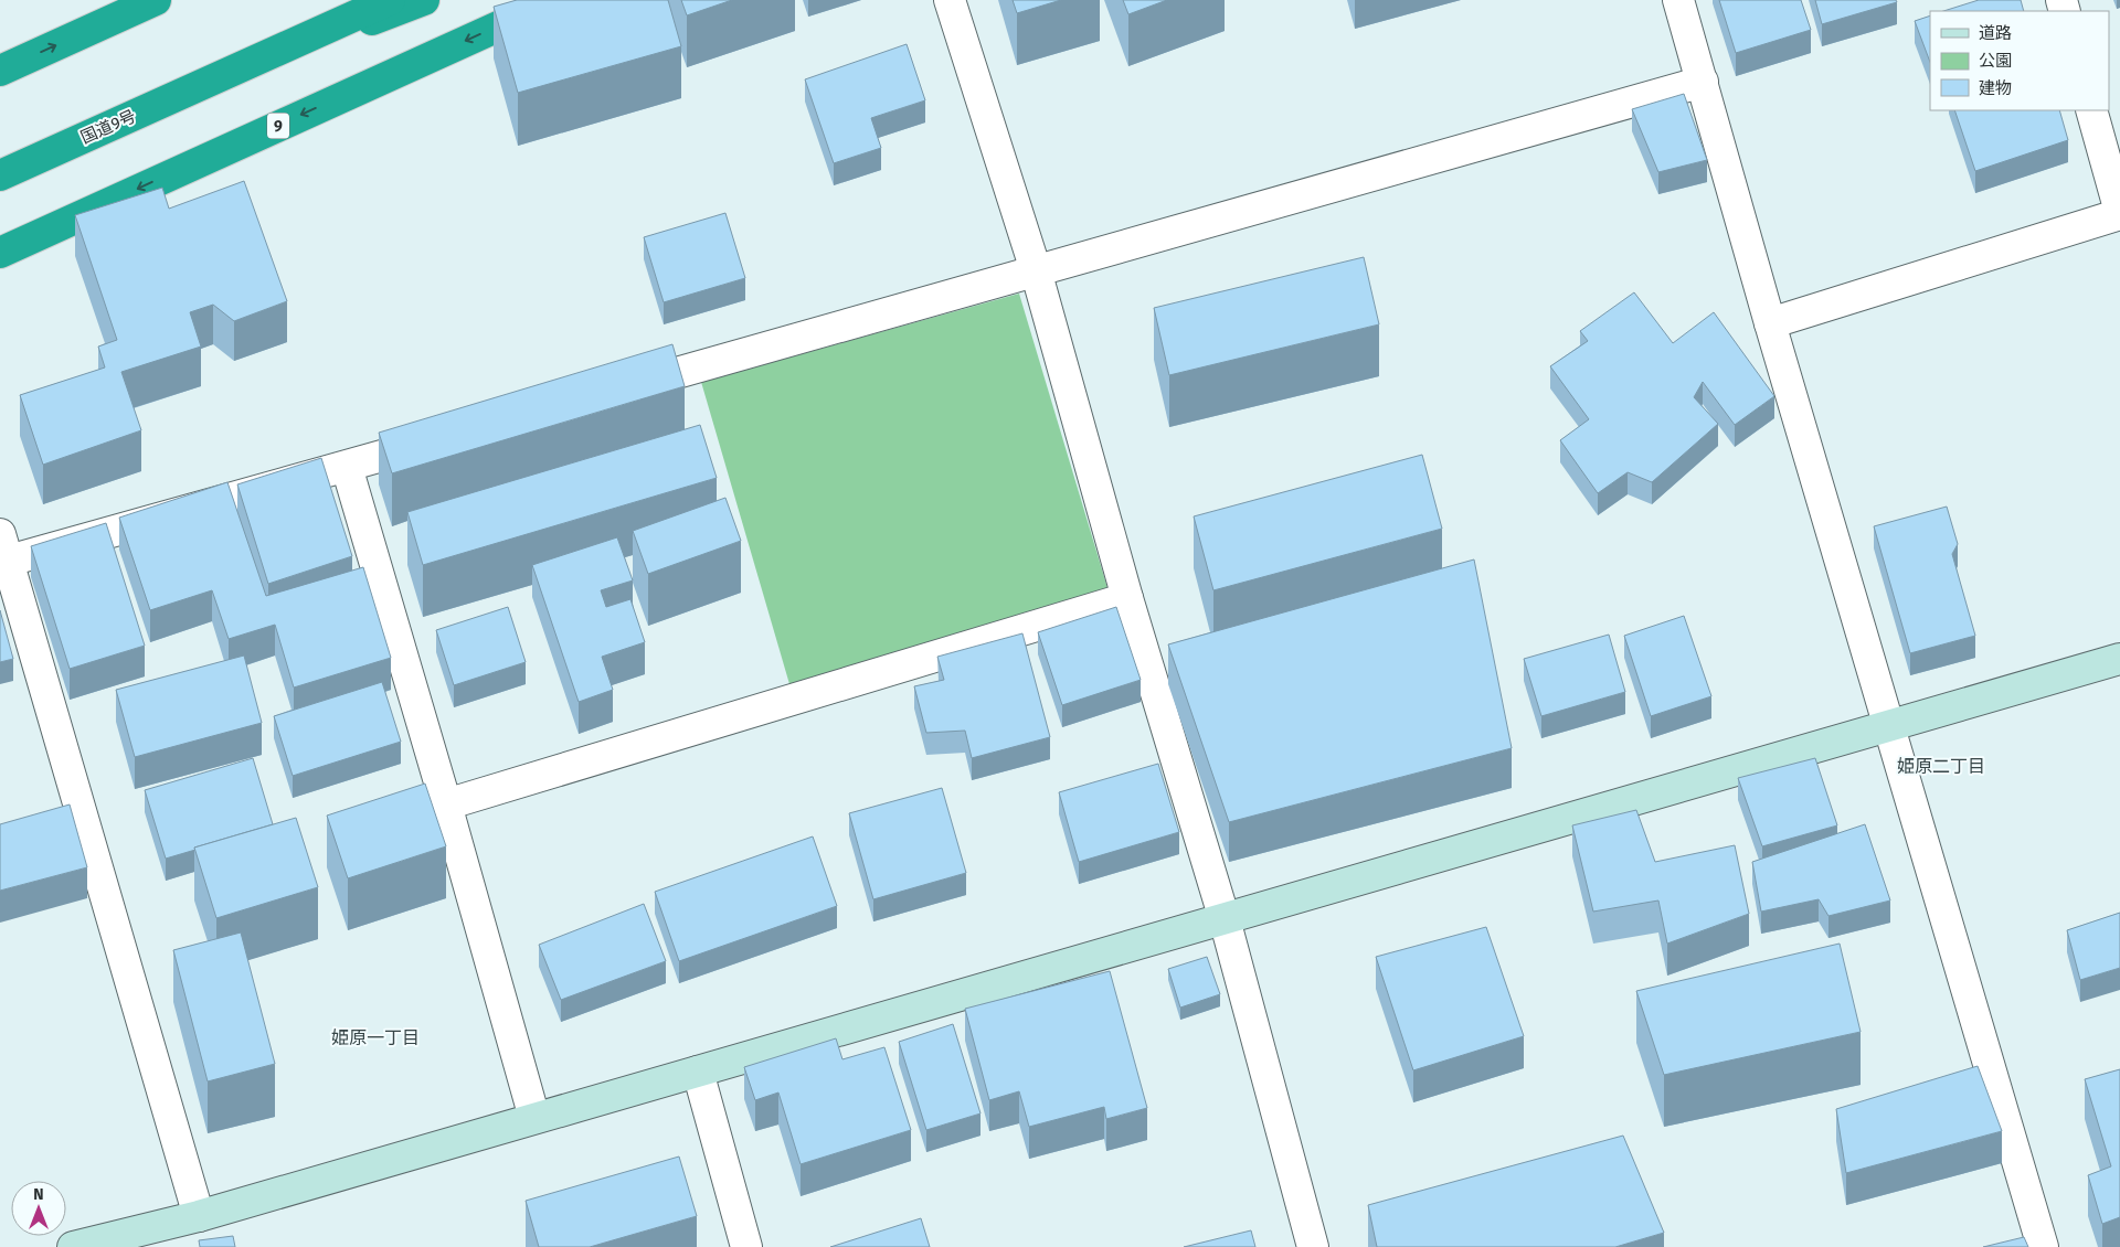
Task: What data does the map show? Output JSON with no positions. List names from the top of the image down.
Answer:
{
  "streets": {
    "highway": ["9", "国道9号"]
  },
  "districts": ["姫原二丁目", "姫原一丁目"],
  "legend": ["道路", "公園", "建物"],
  "north": "top"
}
